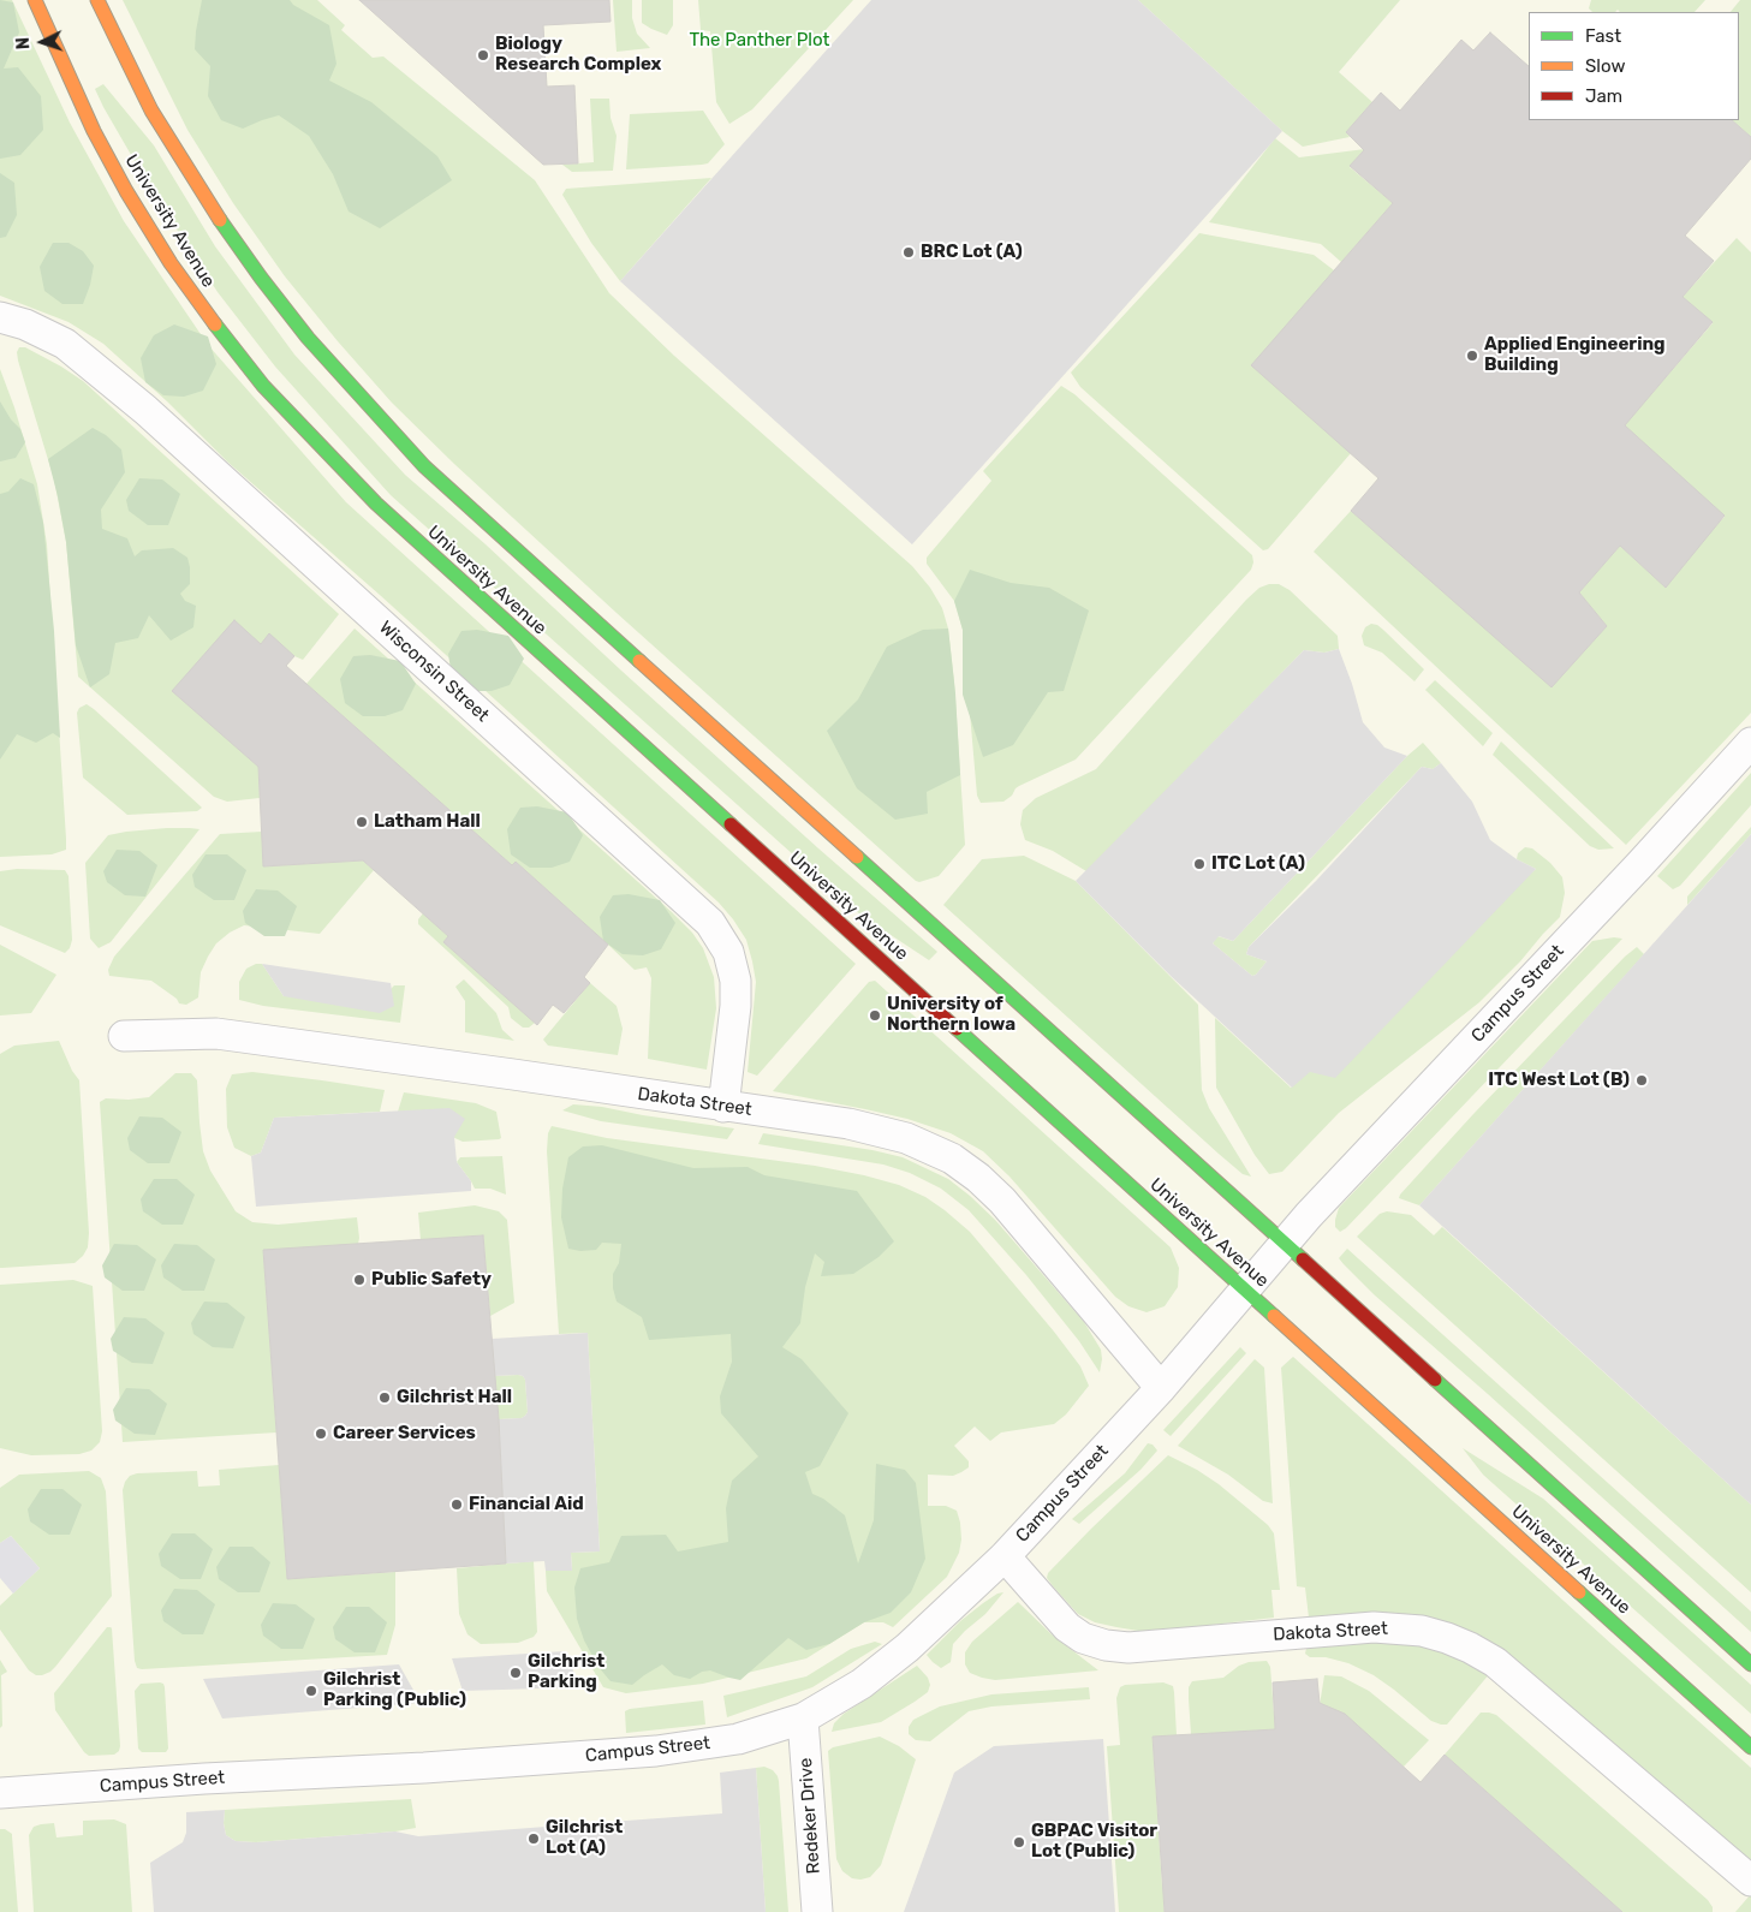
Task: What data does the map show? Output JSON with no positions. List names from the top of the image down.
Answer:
{
  "streets": {
    "main road": ["University Avenue"],
    "street": [
      "Wisconsin Street",
      "Campus Street",
      "Dakota Street",
      "Redeker Drive"
    ]
  },
  "crossings": [
    ["University Avenue", "Campus Street"],
    ["Wisconsin Street", "Dakota Street"],
    ["Campus Street", "Dakota Street"],
    ["Campus Street", "Redeker Drive"]
  ],
  "parks": ["The Panther Plot"],
  "places": [
    "Biology Research Complex",
    "BRC Lot (A)",
    "Applied Engineering Building",
    "Latham Hall",
    "ITC Lot (A)",
    "University of Northern Iowa",
    "ITC West Lot (B)",
    "Public Safety",
    "Gilchrist Hall",
    "Career Services",
    "Financial Aid",
    "Gilchrist Parking",
    "Gilchrist Parking (Public)",
    "Gilchrist Lot (A)",
    "GBPAC Visitor Lot (Public)"
  ],
  "legend": ["Fast", "Slow", "Jam"],
  "north": "left"
}
